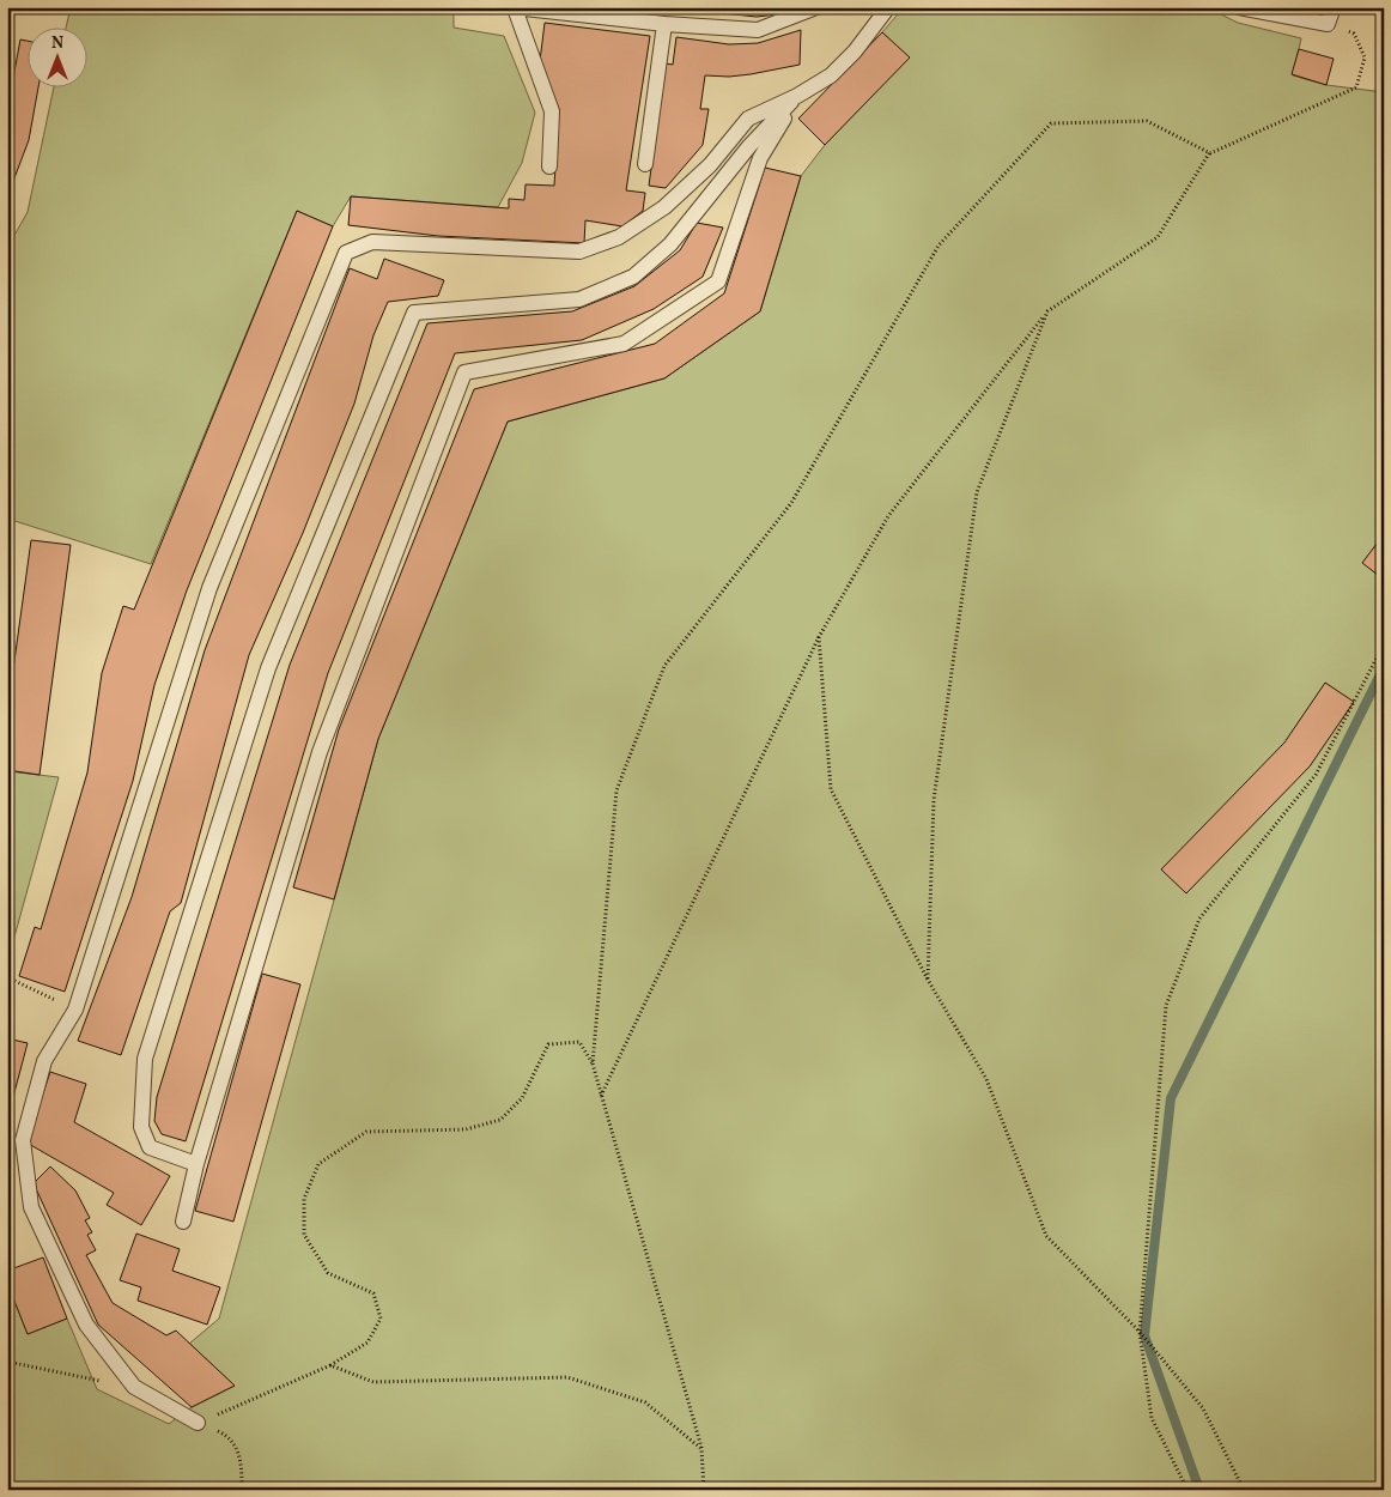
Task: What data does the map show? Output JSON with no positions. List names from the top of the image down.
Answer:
{
  "north": "top"
}
